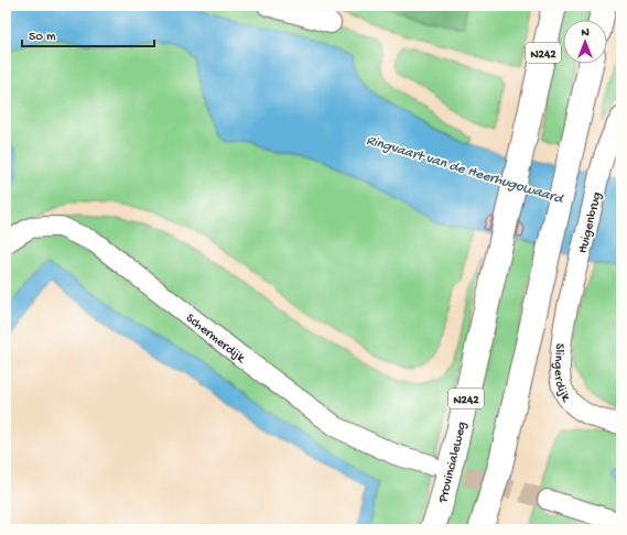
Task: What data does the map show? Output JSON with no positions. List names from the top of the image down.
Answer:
{
  "streets": {
    "highway": ["N242", "Provincialeweg"],
    "street": ["Huigenbrug", "Schermerdijk", "Slingerdijk"]
  },
  "crossings": [
    ["Huigenbrug", "Slingerdijk"]
  ],
  "water": ["Ringvaart van de Heerhugowaard"],
  "scale_bar": "50 m",
  "north": "top"
}
